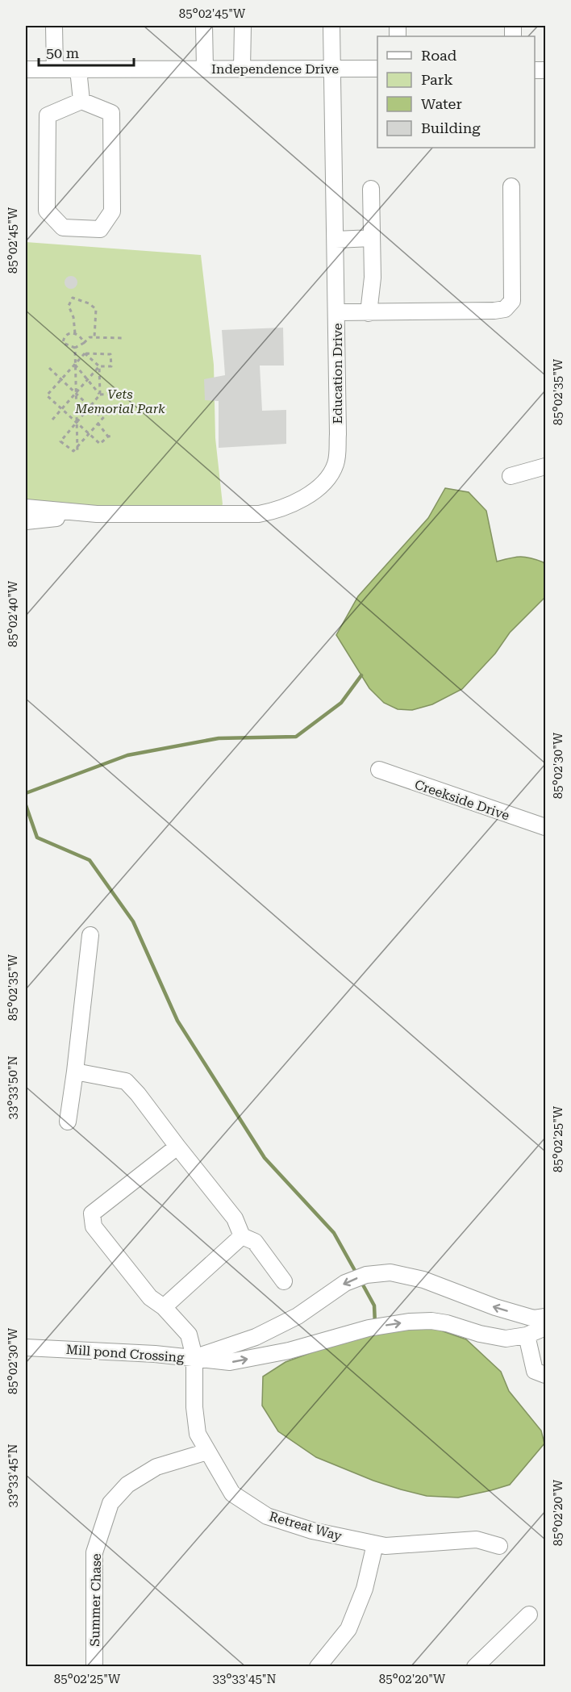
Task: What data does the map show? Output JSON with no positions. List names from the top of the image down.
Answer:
{
  "streets": {
    "street": [
      "Independence Drive",
      "Education Drive",
      "Creekside Drive",
      "Mill pond Crossing",
      "Retreat Way",
      "Summer Chase"
    ]
  },
  "crossings": [
    ["Independence Drive", "Education Drive"],
    ["Mill pond Crossing", "Retreat Way"],
    ["Retreat Way", "Summer Chase"]
  ],
  "parks": ["Vets Memorial Park"],
  "legend": [
    "Road",
    "Park",
    "Water",
    "Building"
  ],
  "scale_bar": "50 m",
  "coordinates": [
    "85°02'45\"W",
    "85°02'35\"W",
    "85°02'40\"W",
    "85°02'30\"W",
    "33°33'50\"N",
    "85°02'25\"W",
    "33°33'45\"N",
    "85°02'20\"W"
  ]
}
